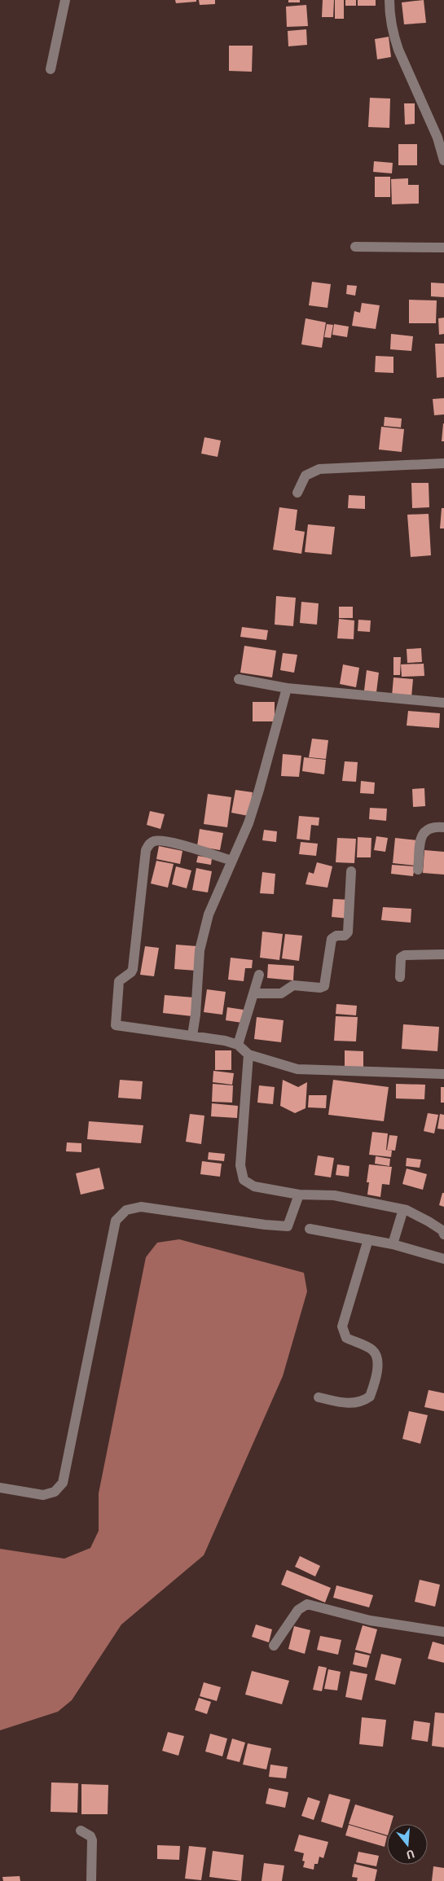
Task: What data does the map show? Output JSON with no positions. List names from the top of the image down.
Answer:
{
  "north": "bottom"
}
